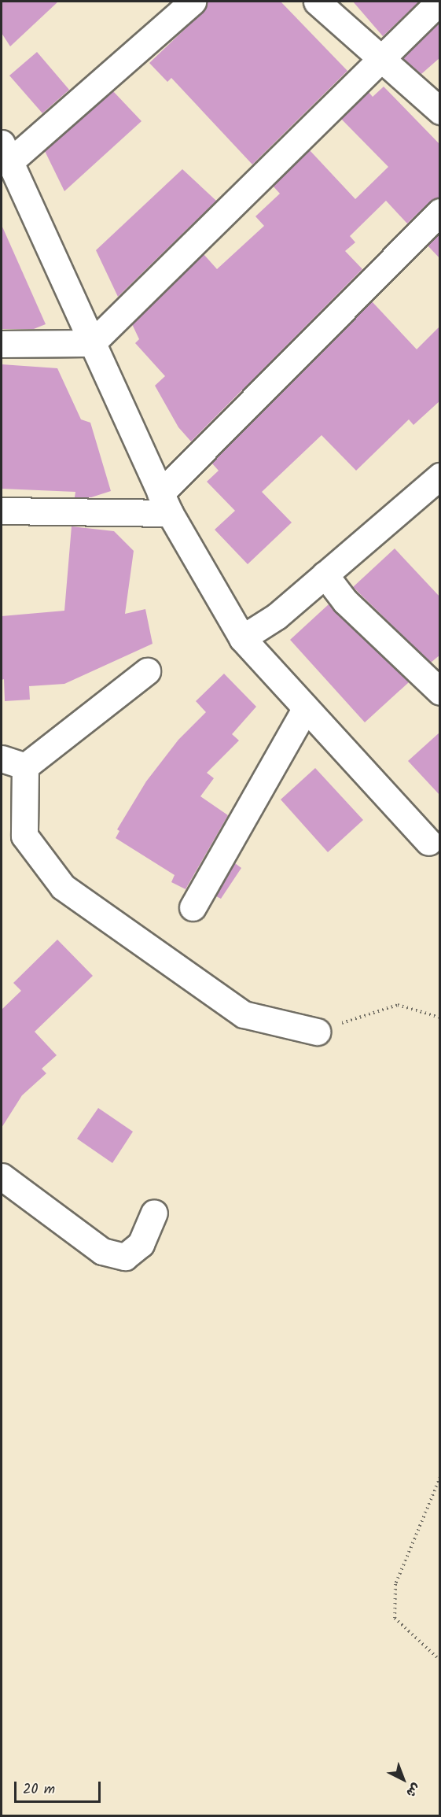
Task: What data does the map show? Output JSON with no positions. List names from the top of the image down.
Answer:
{
  "scale_bar": "20 m",
  "north": "bottom right"
}
